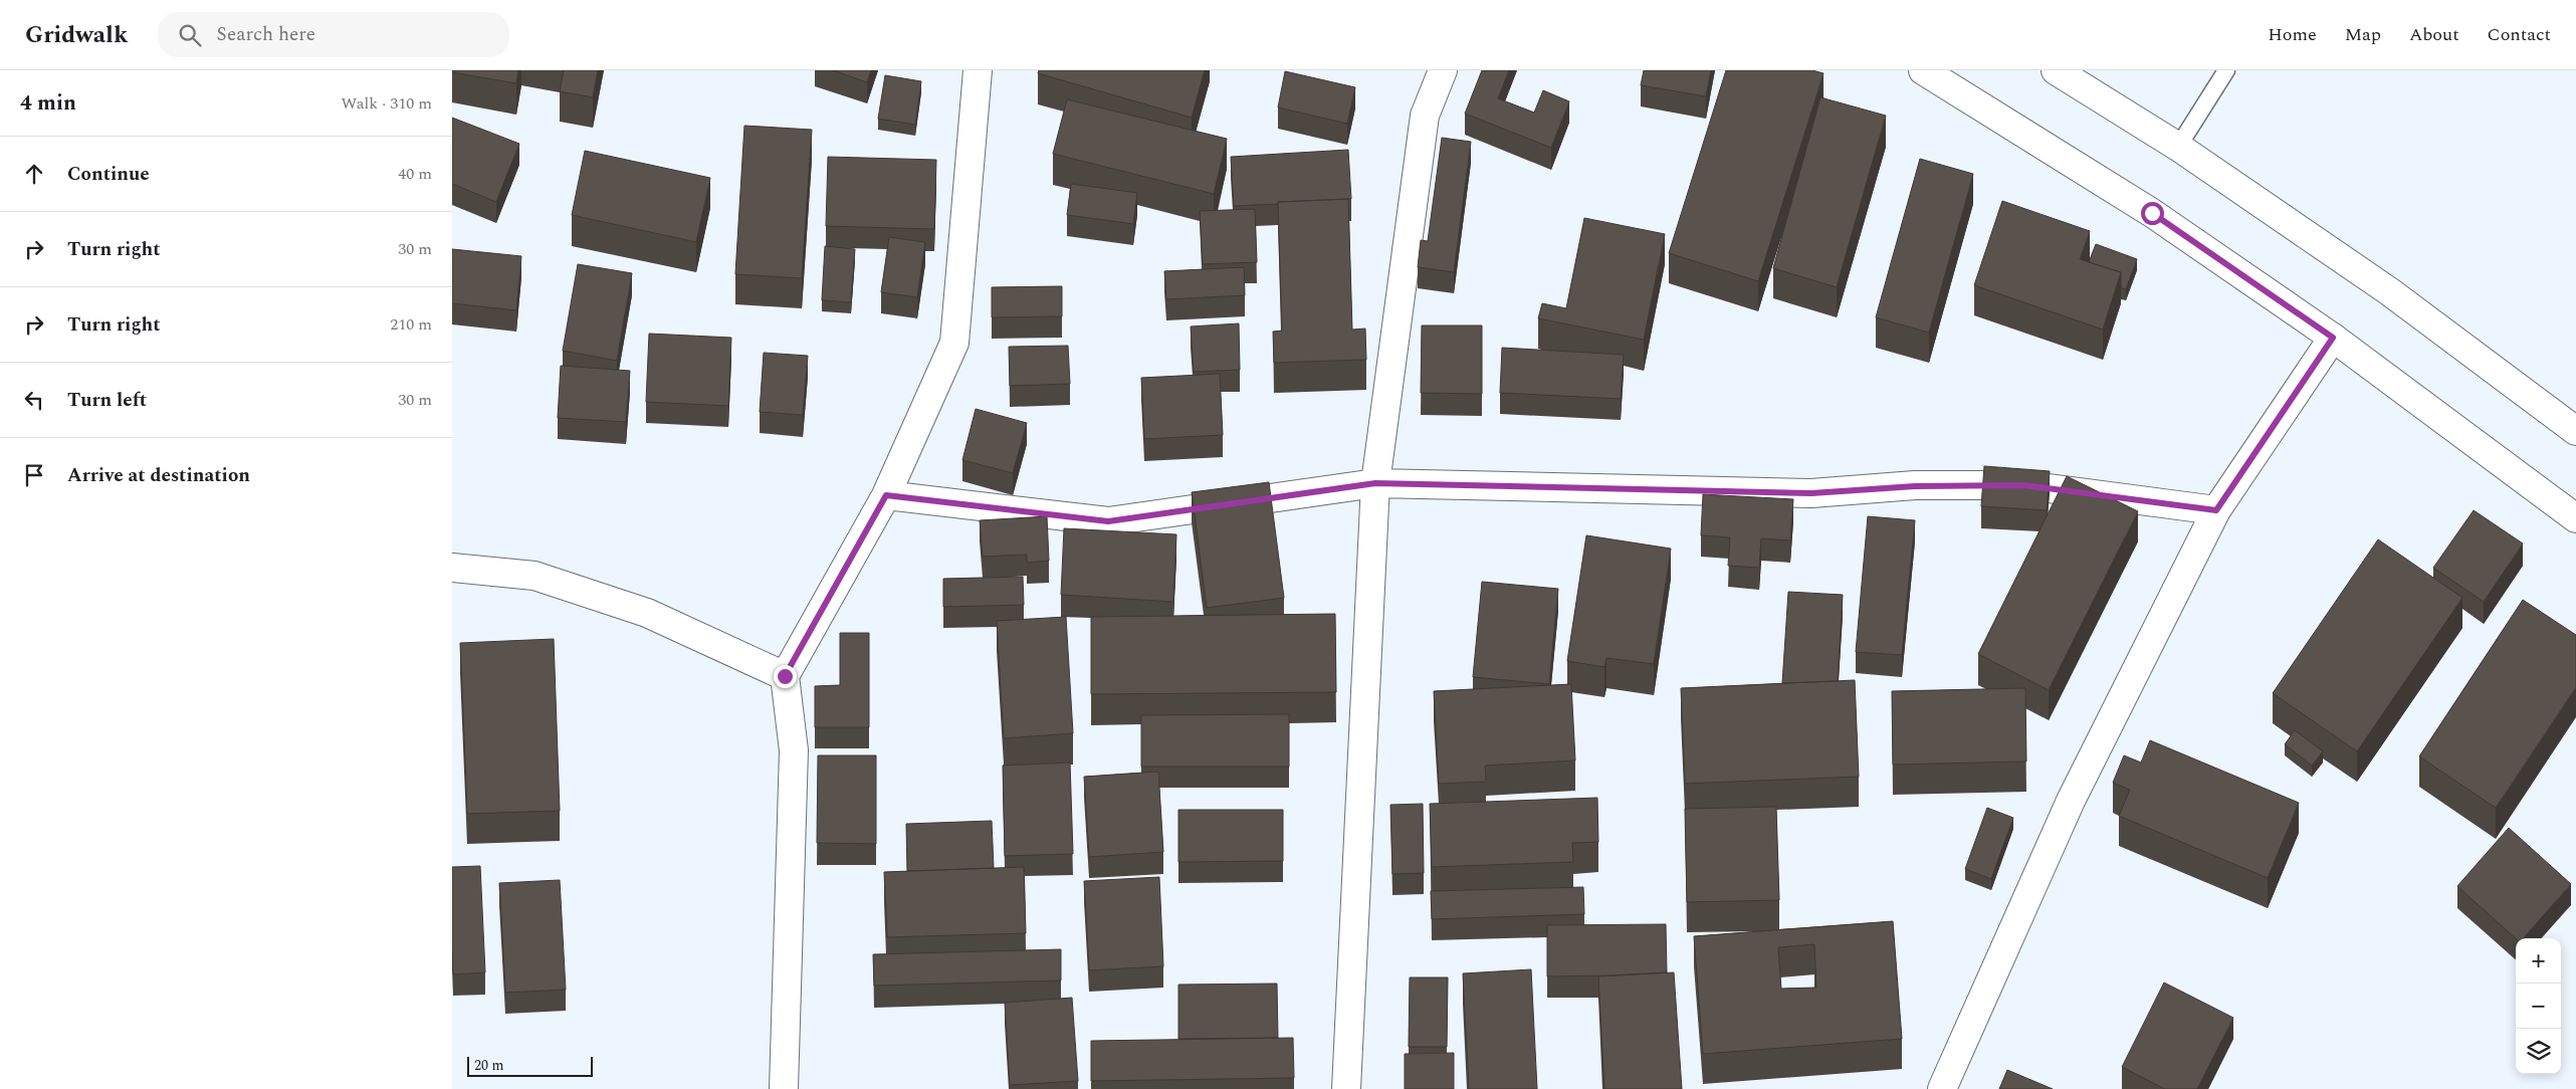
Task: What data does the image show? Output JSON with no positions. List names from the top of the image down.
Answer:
{
  "scale_bar": "20 m",
  "page": {
    "header": "Gridwalk",
    "search": "Search here",
    "nav": [
      "Home",
      "Map",
      "About",
      "Contact"
    ],
    "heading": ["4 min", "Walk · 310 m"],
    "list": [
      ["Continue", "40 m"],
      ["Turn right", "30 m"],
      ["Turn right", "210 m"],
      ["Turn left", "30 m"],
      "Arrive at destination"
    ],
    "map_buttons": ["+", "−"],
    "scale": "20 m"
  }
}
